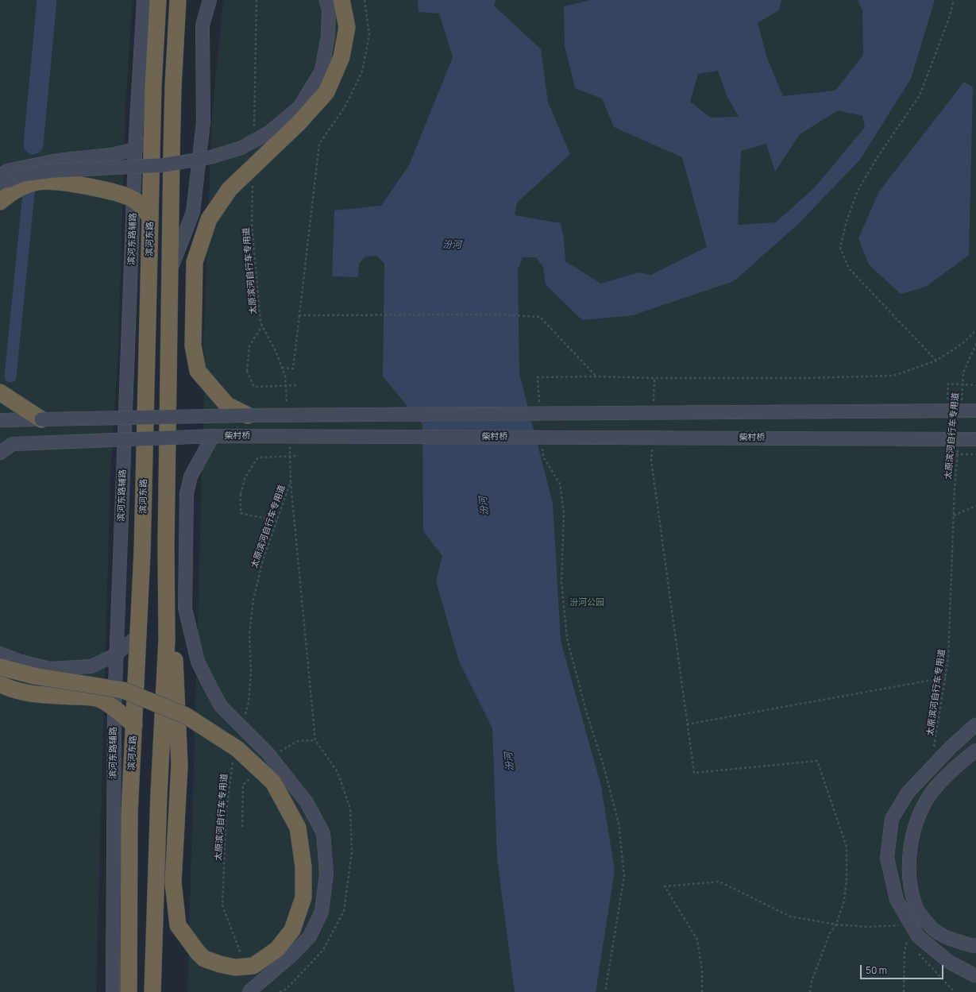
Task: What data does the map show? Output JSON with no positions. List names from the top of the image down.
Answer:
{
  "streets": {
    "highway": ["滨河东路"],
    "main road": ["滨河东路辅路", "柴村桥"],
    "path": ["太原滨河自行车专用道"]
  },
  "water": ["汾河"],
  "parks": ["汾河公园"],
  "scale_bar": "50 m"
}
